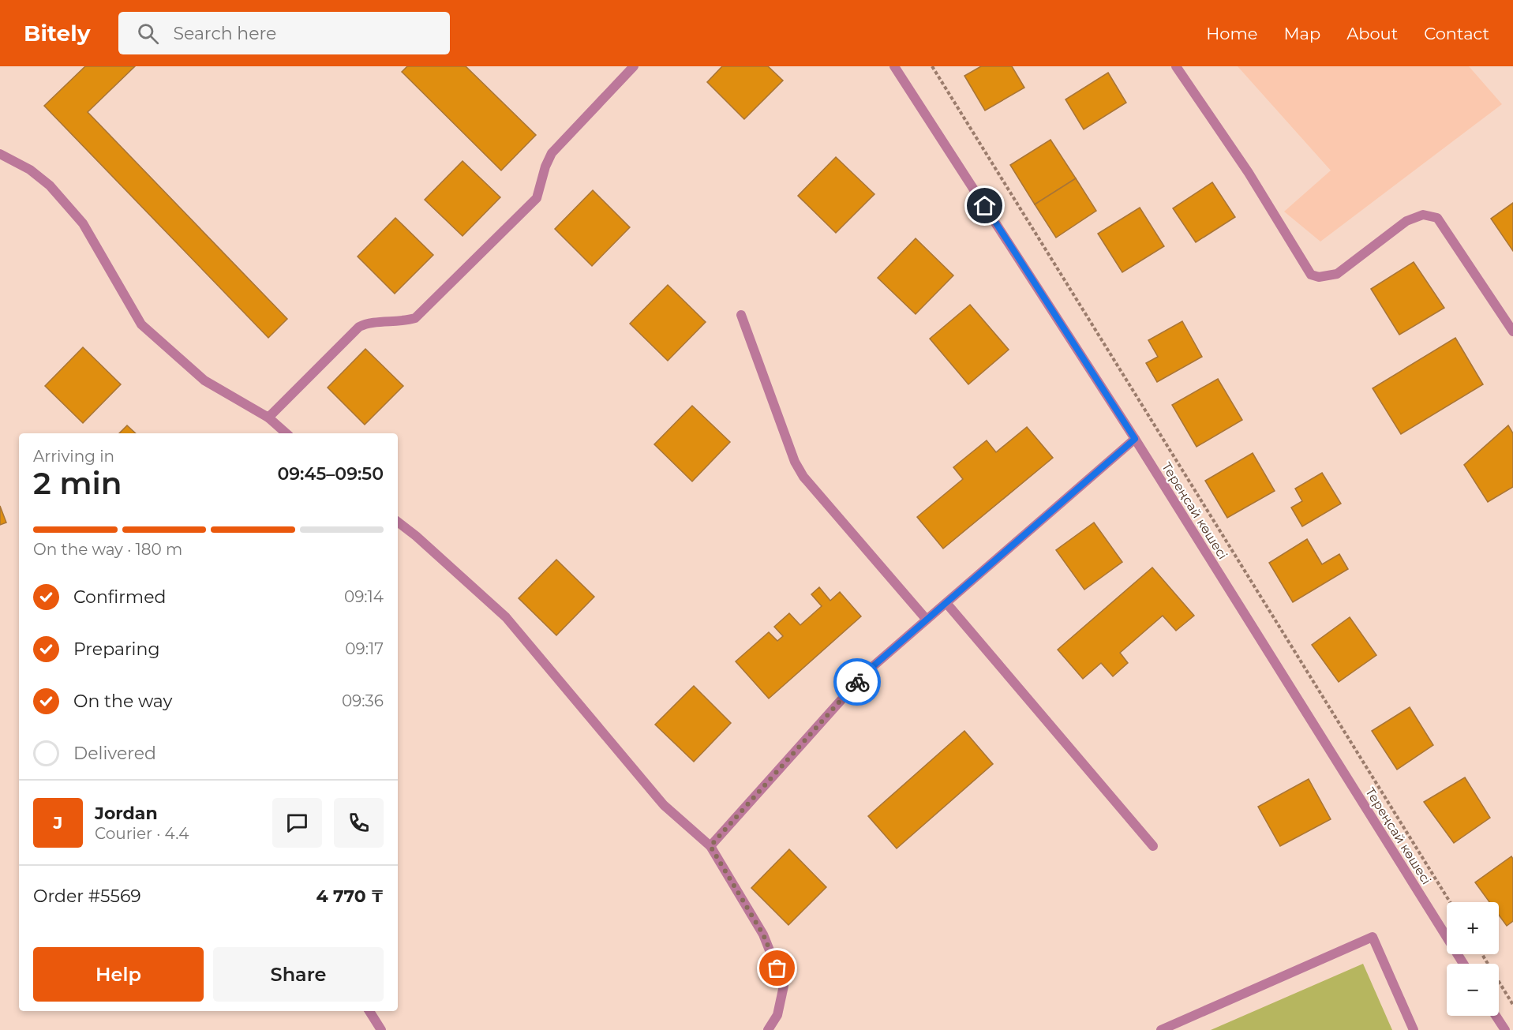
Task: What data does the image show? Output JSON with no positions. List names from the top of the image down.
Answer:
{
  "streets": {
    "street": ["Тереңсай көшесі"]
  },
  "page": {
    "header": "Bitely",
    "search": "Search here",
    "nav": [
      "Home",
      "Map",
      "About",
      "Contact"
    ],
    "heading": ["2 min", "Arriving in", "09:45–09:50"],
    "panel": [
      "Jordan",
      "Courier · 4.4",
      "Order #5569",
      "4 770 ₸"
    ],
    "bar": "On the way · 180 m",
    "list": [
      ["Confirmed", "09:14"],
      ["Preparing", "09:17"],
      ["On the way", "09:36"],
      "Delivered"
    ],
    "round": "J",
    "map_buttons": ["+", "−"],
    "buttons": ["Help", "Share"]
  }
}
